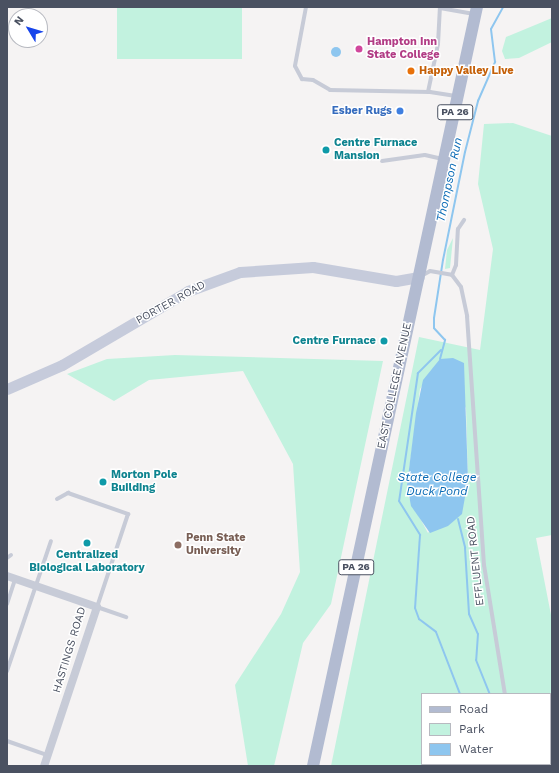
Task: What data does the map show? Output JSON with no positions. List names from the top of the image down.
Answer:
{
  "streets": {
    "main road": ["PA 26", "EAST COLLEGE AVENUE"],
    "street": ["PORTER ROAD", "HASTINGS ROAD"],
    "lane": ["EFFLUENT ROAD"]
  },
  "crossings": [
    ["PORTER ROAD", "EAST COLLEGE AVENUE"]
  ],
  "water": ["Thompson Run", "State College Duck Pond"],
  "places": [
    "Hampton Inn State College",
    "Happy Valley Live",
    "Esber Rugs",
    "Centre Furnace Mansion",
    "Centre Furnace",
    "Morton Pole Building",
    "Centralized Biological Laboratory",
    "Penn State University"
  ],
  "legend": ["Road", "Park", "Water"],
  "north": "top left"
}
